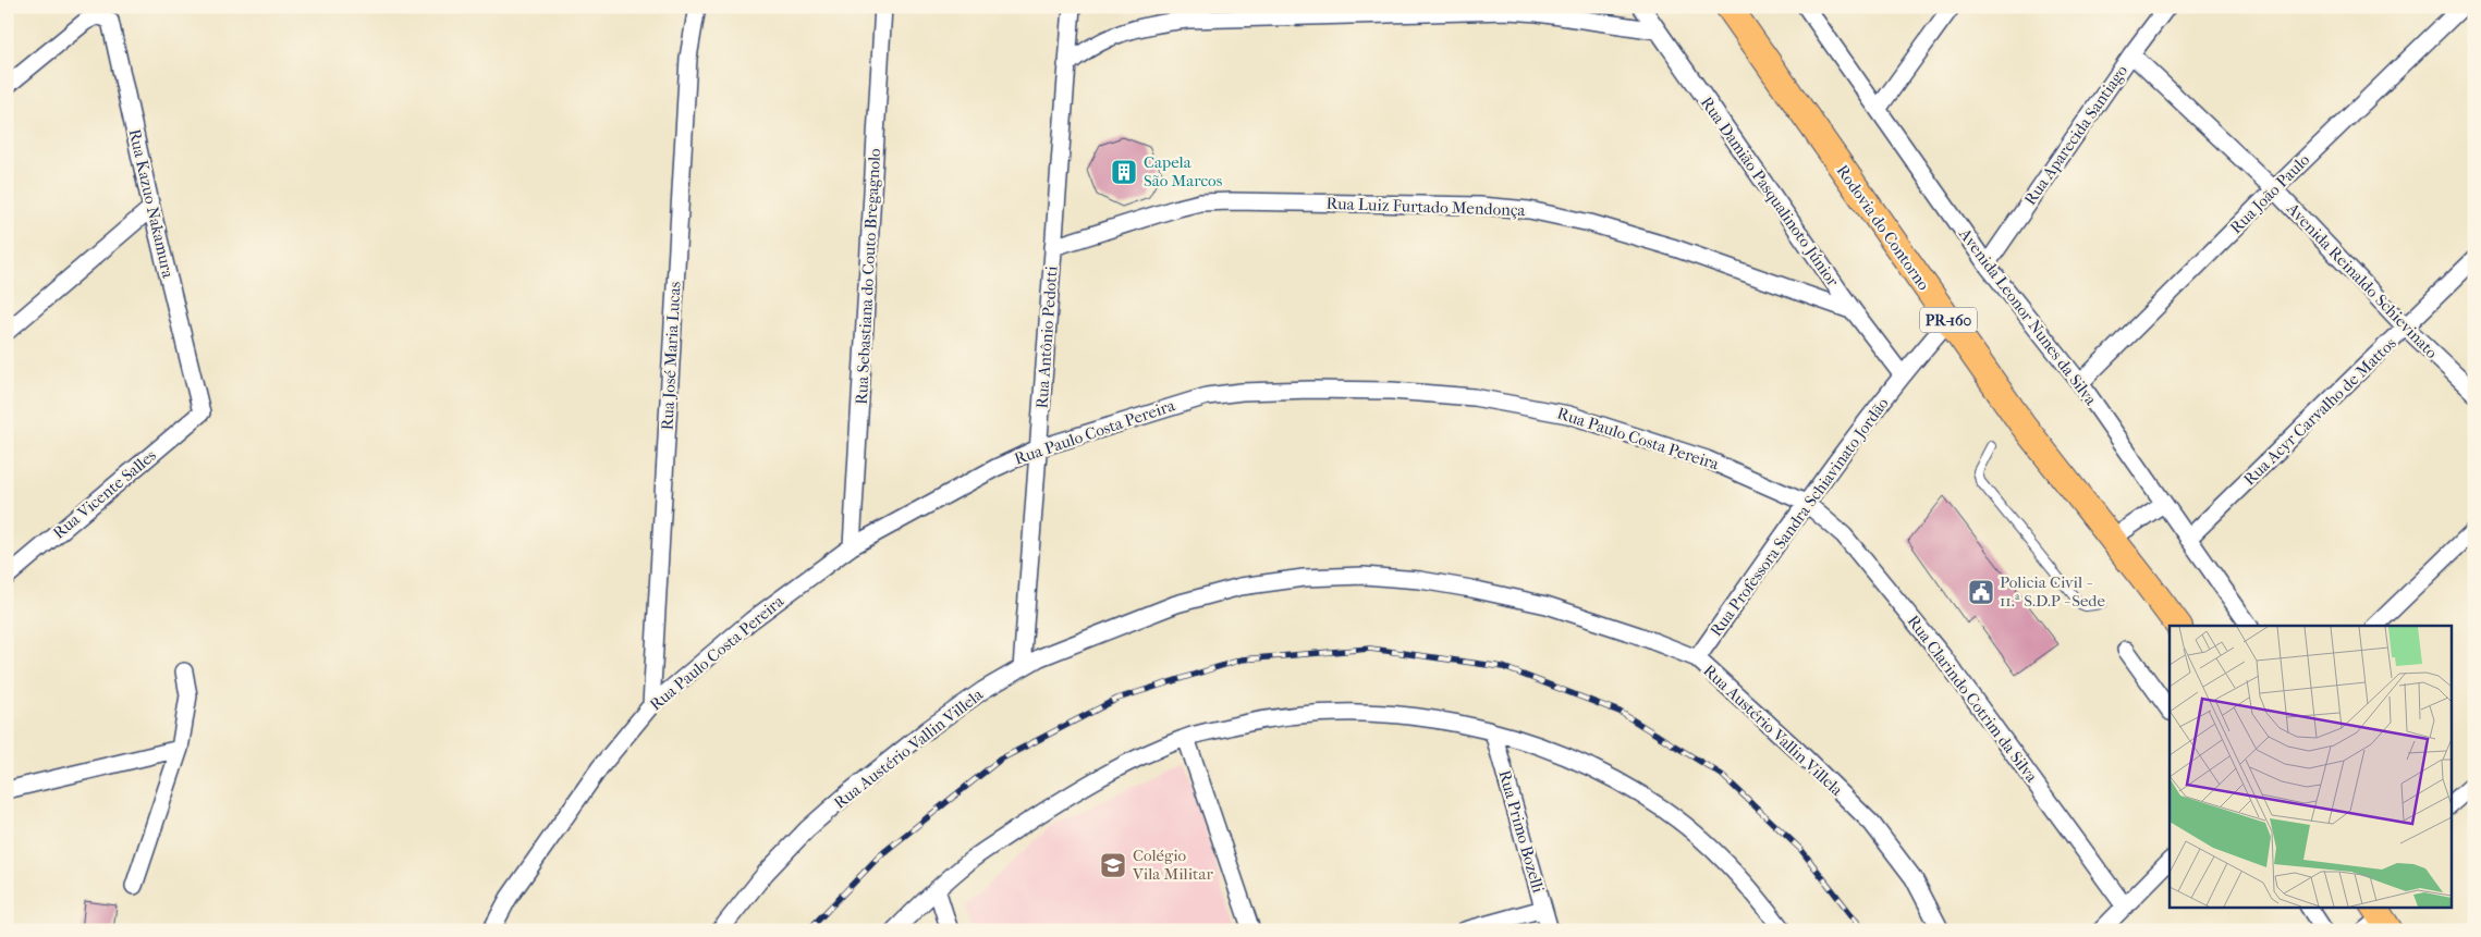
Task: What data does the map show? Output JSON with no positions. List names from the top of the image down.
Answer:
{
  "streets": {
    "main road": ["Rodovia do Contorno", "PR-160"],
    "street": [
      "Rua Aparecida Santiago",
      "Rua Damião Pasqualinoto Júnior",
      "Rua João Paulo",
      "Rua Kazuo Nakamura",
      "Rua Luiz Furtado Mendonça",
      "Rua Sebastiana do Couto Bregagnolo",
      "Avenida Reinaldo Schievinato",
      "Avenida Leonor Nunes da Silva",
      "Rua Antônio Pedotti",
      "Rua José Maria Lucas",
      "Rua Acyr Carvalho de Mattos",
      "Rua Paulo Costa Pereira",
      "Rua Vicente Salles",
      "Rua Professora Sandra Schiavinato Jordão",
      "Rua Clarindo Cotrim da Silva",
      "Rua Austério Vallin Villela",
      "Rua Primo Bozelli"
    ]
  },
  "crossings": [
    ["Rua Aparecida Santiago", "Avenida Reinaldo Schievinato"],
    ["Rua Aparecida Santiago", "Avenida Leonor Nunes da Silva"],
    ["Rua Damião Pasqualinoto Júnior", "Rua Luiz Furtado Mendonça"],
    ["Rua Damião Pasqualinoto Júnior", "Rua Professora Sandra Schiavinato Jordão"],
    ["Rua João Paulo", "Avenida Reinaldo Schievinato"],
    ["Rua João Paulo", "Avenida Leonor Nunes da Silva"],
    ["Rua Kazuo Nakamura", "Rua Vicente Salles"],
    ["Rua Luiz Furtado Mendonça", "Rua Antônio Pedotti"],
    ["Rodovia do Contorno", "Rua Professora Sandra Schiavinato Jordão"],
    ["Rua Sebastiana do Couto Bregagnolo", "Rua Paulo Costa Pereira"],
    ["Avenida Reinaldo Schievinato", "Rua Acyr Carvalho de Mattos"],
    ["Avenida Leonor Nunes da Silva", "Rua Acyr Carvalho de Mattos"],
    ["Rua Antônio Pedotti", "Rua Paulo Costa Pereira"],
    ["Rua Antônio Pedotti", "Rua Austério Vallin Villela"],
    ["Rua José Maria Lucas", "Rua Paulo Costa Pereira"],
    ["Rua Paulo Costa Pereira", "Rua Professora Sandra Schiavinato Jordão"],
    ["Rua Paulo Costa Pereira", "Rua Clarindo Cotrim da Silva"],
    ["Rua Professora Sandra Schiavinato Jordão", "Rua Clarindo Cotrim da Silva"],
    ["Rua Professora Sandra Schiavinato Jordão", "Rua Austério Vallin Villela"]
  ],
  "places": {
    "building": ["Capela São Marcos"],
    "public building": ["Policia Civil - 11.ª S.D.P - Sede"],
    "school or university": ["Colégio Vila Militar"]
  }
}
